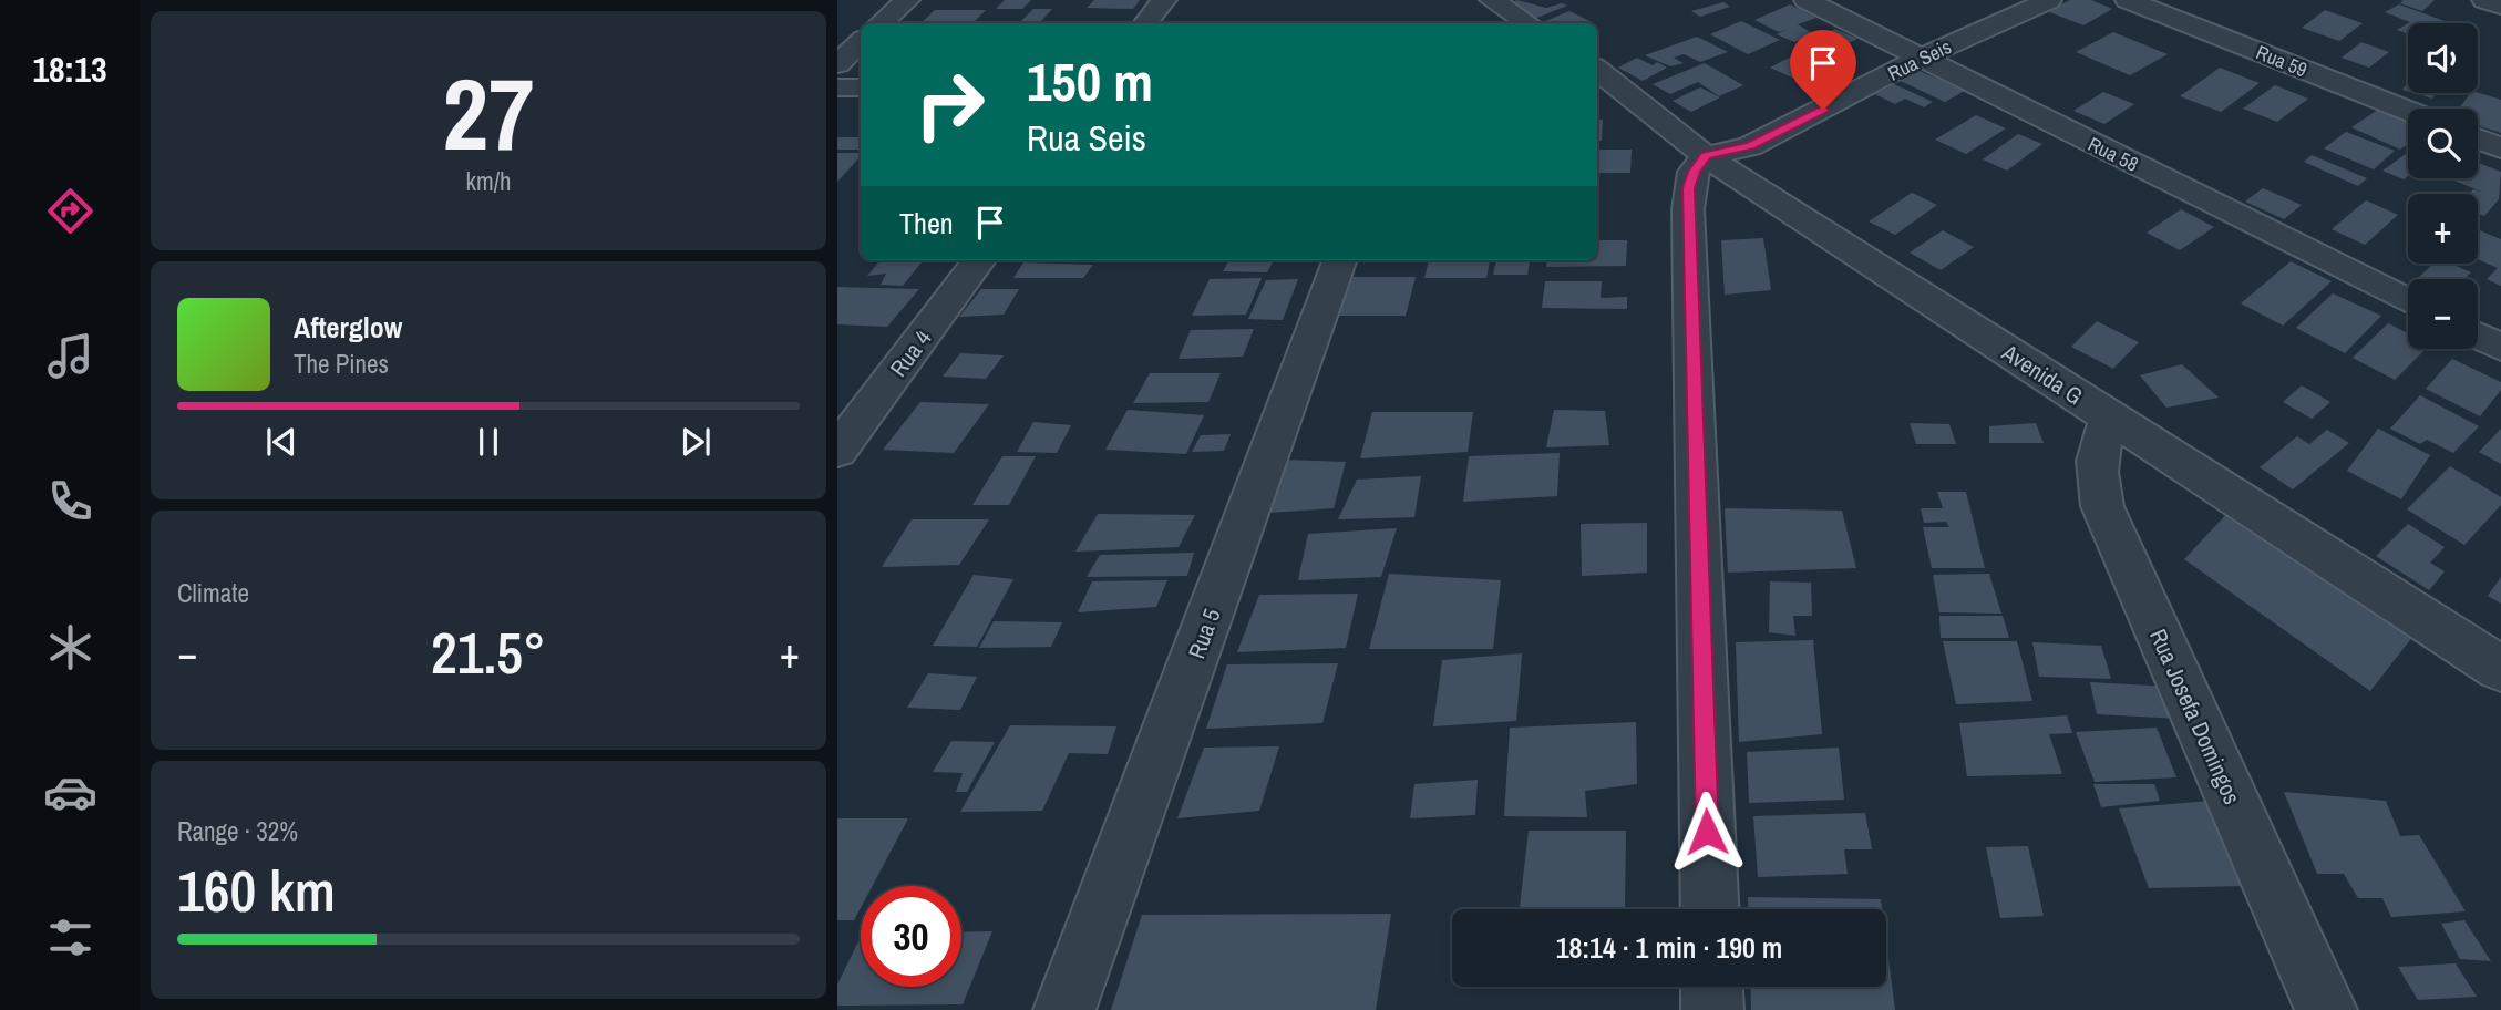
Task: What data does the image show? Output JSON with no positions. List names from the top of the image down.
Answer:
{
  "streets": {
    "street": [
      "Rua Seis",
      "Rua 59",
      "Rua 58",
      "Rua 4",
      "Avenida G",
      "Rua 5",
      "Rua Josefa Domingos"
    ]
  },
  "crossings": [
    ["Rua Seis", "Rua 58"],
    ["Rua Seis", "Avenida G"],
    ["Avenida G", "Rua Josefa Domingos"]
  ],
  "page": {
    "tabs": "18:13",
    "tile": [
      ["27", "km/h"],
      "Climate",
      ["Range · 32%", "160 km"]
    ],
    "map_buttons": ["+", "−"],
    "turn": ["150 m", "Rua Seis"],
    "then": "Then",
    "song": ["Afterglow", "The Pines"],
    "heat": ["−", "21.5°", "+"],
    "limit": "30",
    "trip": "18:14 · 1 min · 190 m"
  }
}
